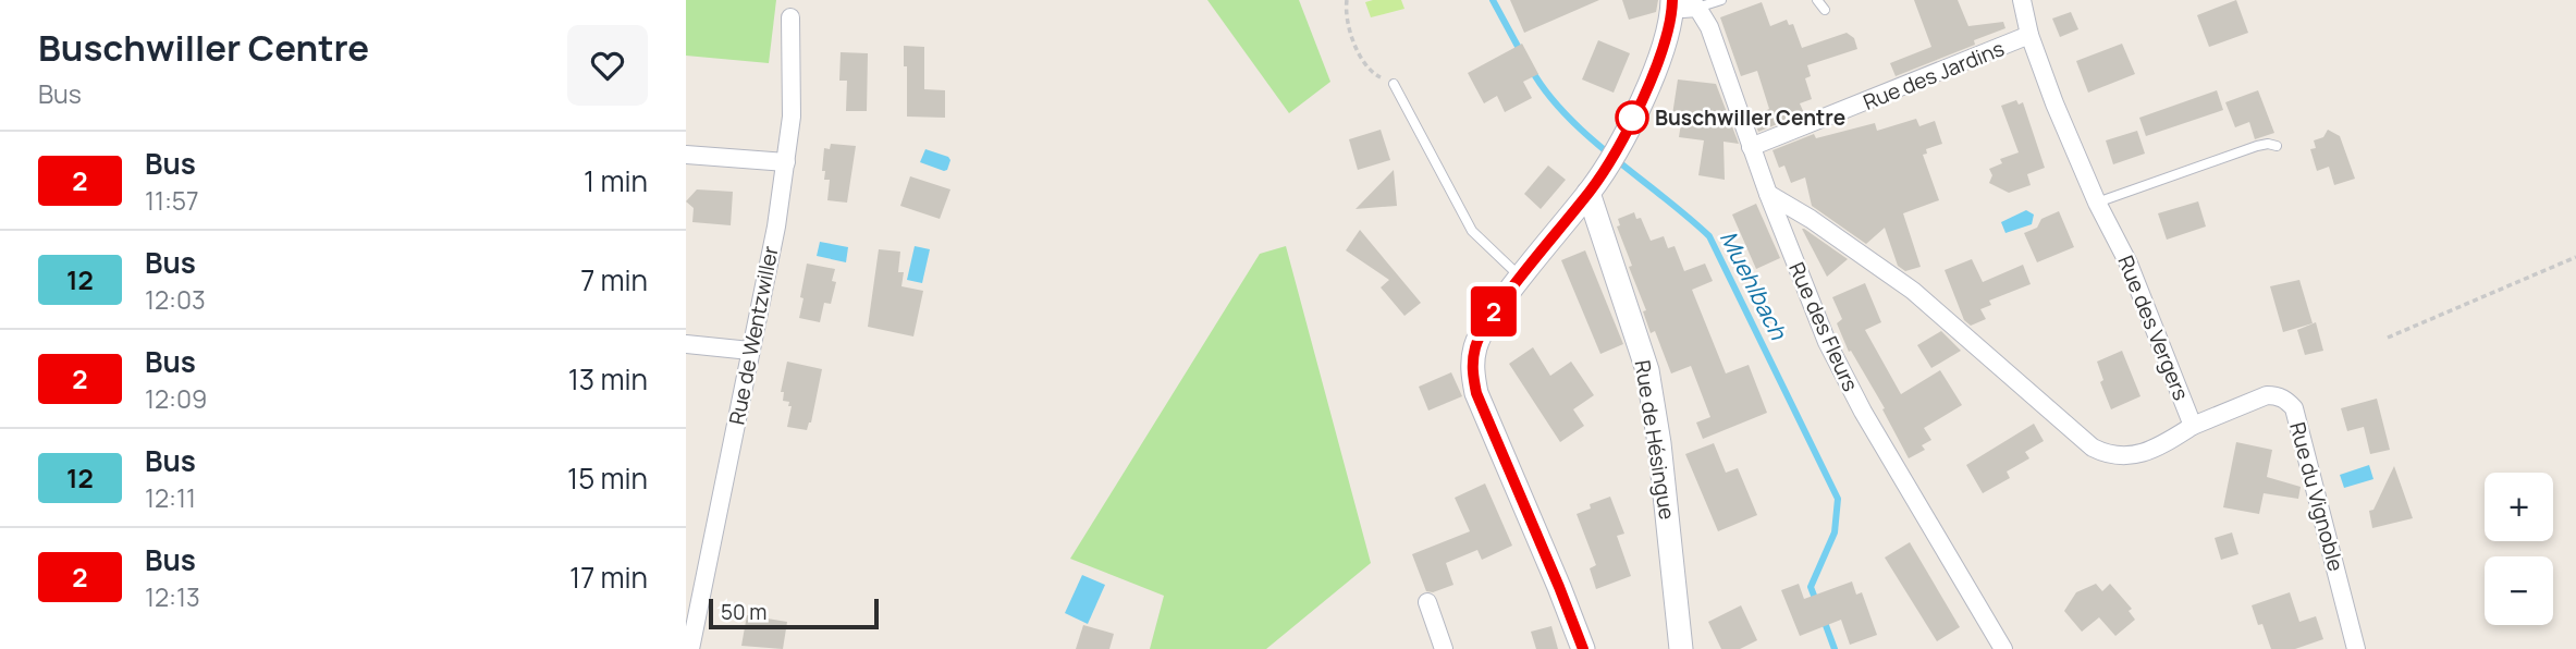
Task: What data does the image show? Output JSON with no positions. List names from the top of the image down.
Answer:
{
  "streets": {
    "street": [
      "Rue des Jardins",
      "Rue des Fleurs",
      "Rue des Vergers",
      "Rue de Wentzwiller",
      "Rue de Hésingue",
      "Rue du Vignoble"
    ]
  },
  "crossings": [
    ["Rue des Jardins", "Rue des Fleurs"],
    ["Rue des Jardins", "Rue des Vergers"],
    ["Rue des Fleurs", "Rue des Vergers"],
    ["Rue des Vergers", "Rue du Vignoble"]
  ],
  "water": ["Muehlbach"],
  "places": ["Buschwiller Centre"],
  "lines": ["bus line 2"],
  "scale_bar": "50 m",
  "page": {
    "heading": ["Buschwiller Centre", "Bus"],
    "on_map": "2",
    "list": [
      {
        "mark": "2",
        "name": "Bus",
        "note": "11:57",
        "value": "1 min"
      },
      {
        "mark": "12",
        "name": "Bus",
        "note": "12:03",
        "value": "7 min"
      },
      {
        "mark": "2",
        "name": "Bus",
        "note": "12:09",
        "value": "13 min"
      },
      {
        "mark": "12",
        "name": "Bus",
        "note": "12:11",
        "value": "15 min"
      },
      {
        "mark": "2",
        "name": "Bus",
        "note": "12:13",
        "value": "17 min"
      }
    ],
    "map_buttons": ["+", "−"],
    "scale": "50 m"
  }
}
